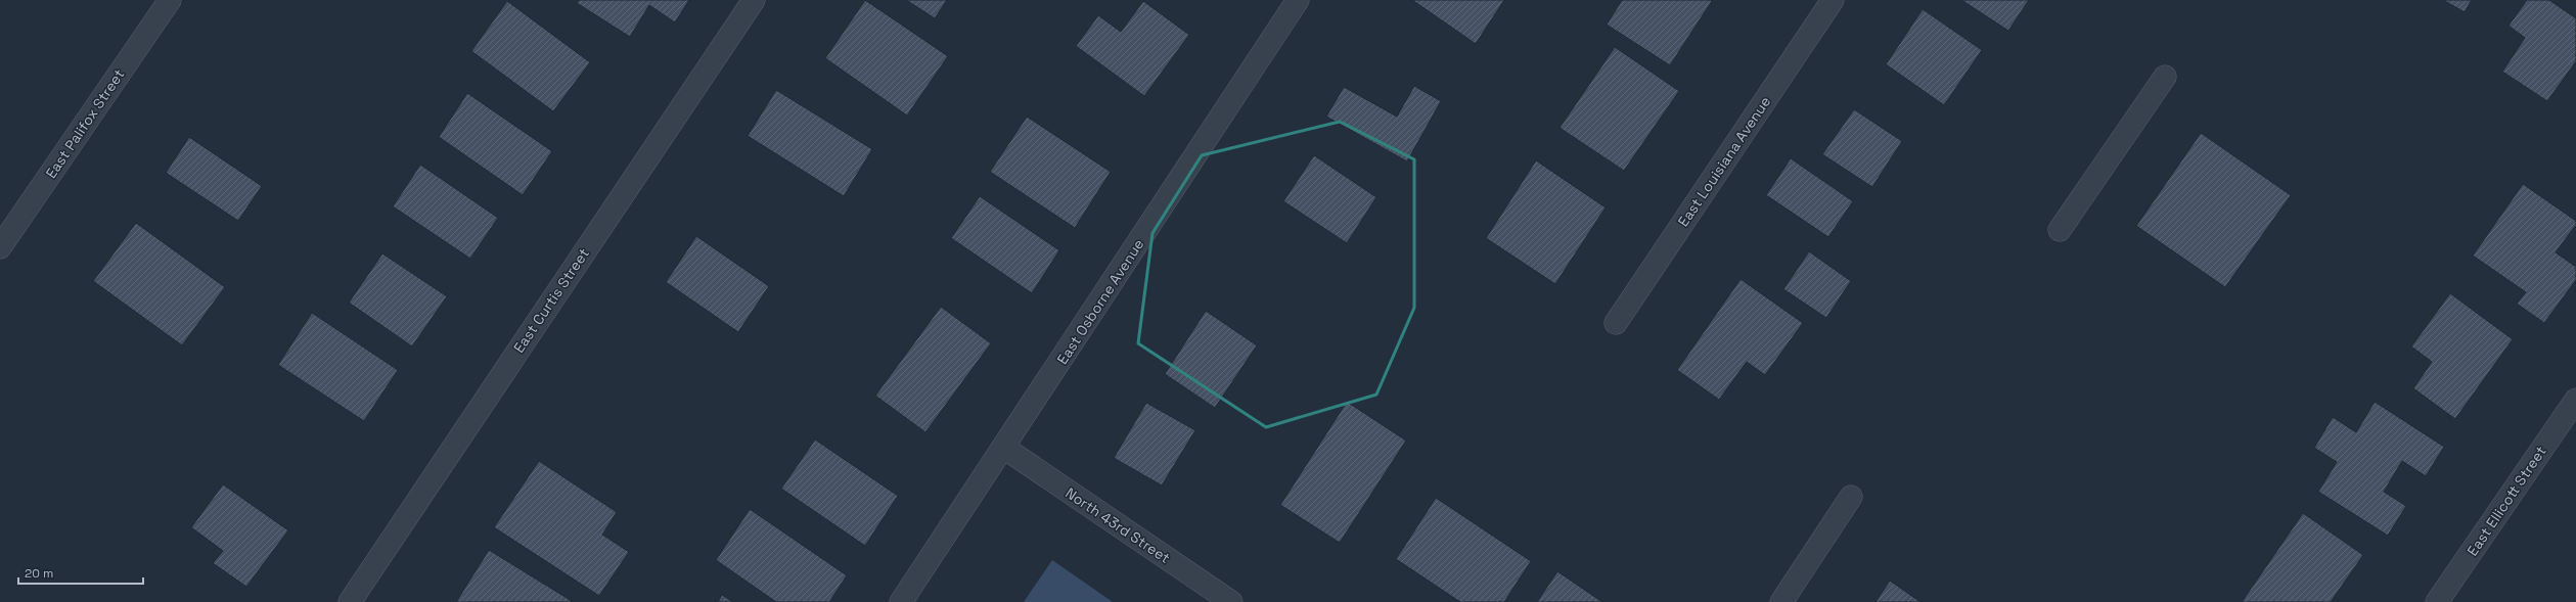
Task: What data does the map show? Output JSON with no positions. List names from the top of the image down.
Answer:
{
  "streets": {
    "street": [
      "East Palifox Street",
      "East Louisiana Avenue",
      "East Curtis Street",
      "East Osborne Avenue",
      "East Ellicott Street",
      "North 43rd Street"
    ]
  },
  "crossings": [
    ["East Osborne Avenue", "North 43rd Street"]
  ],
  "scale_bar": "20 m"
}
